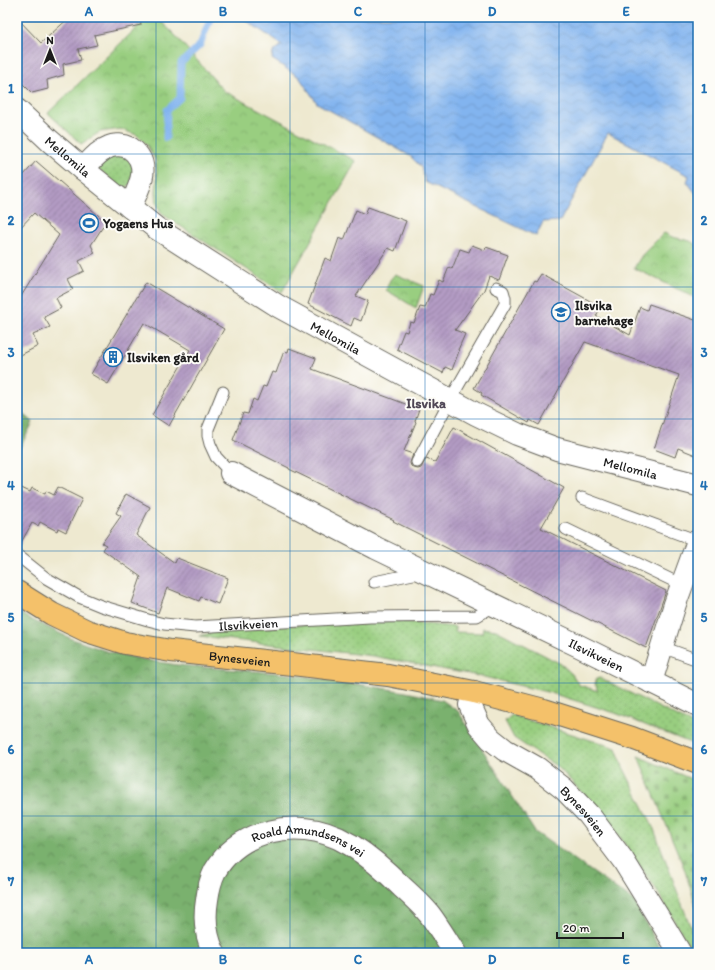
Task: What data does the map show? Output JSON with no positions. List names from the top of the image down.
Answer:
{
  "streets": {
    "main road": ["Bynesveien"],
    "street": ["Mellomila", "Ilsvikveien", "Roald Amundsens vei"]
  },
  "districts": ["Ilsvika"],
  "places": {
    "sports": ["Yogaens Hus"],
    "school or university": ["Ilsvika barnehage"],
    "building": ["Ilsviken gård"]
  },
  "scale_bar": "20 m",
  "north": "top",
  "grid": {
    "columns": [
      "A",
      "B",
      "C",
      "D",
      "E"
    ],
    "rows": [
      "1",
      "2",
      "3",
      "4",
      "5",
      "6",
      "7"
    ]
  }
}
